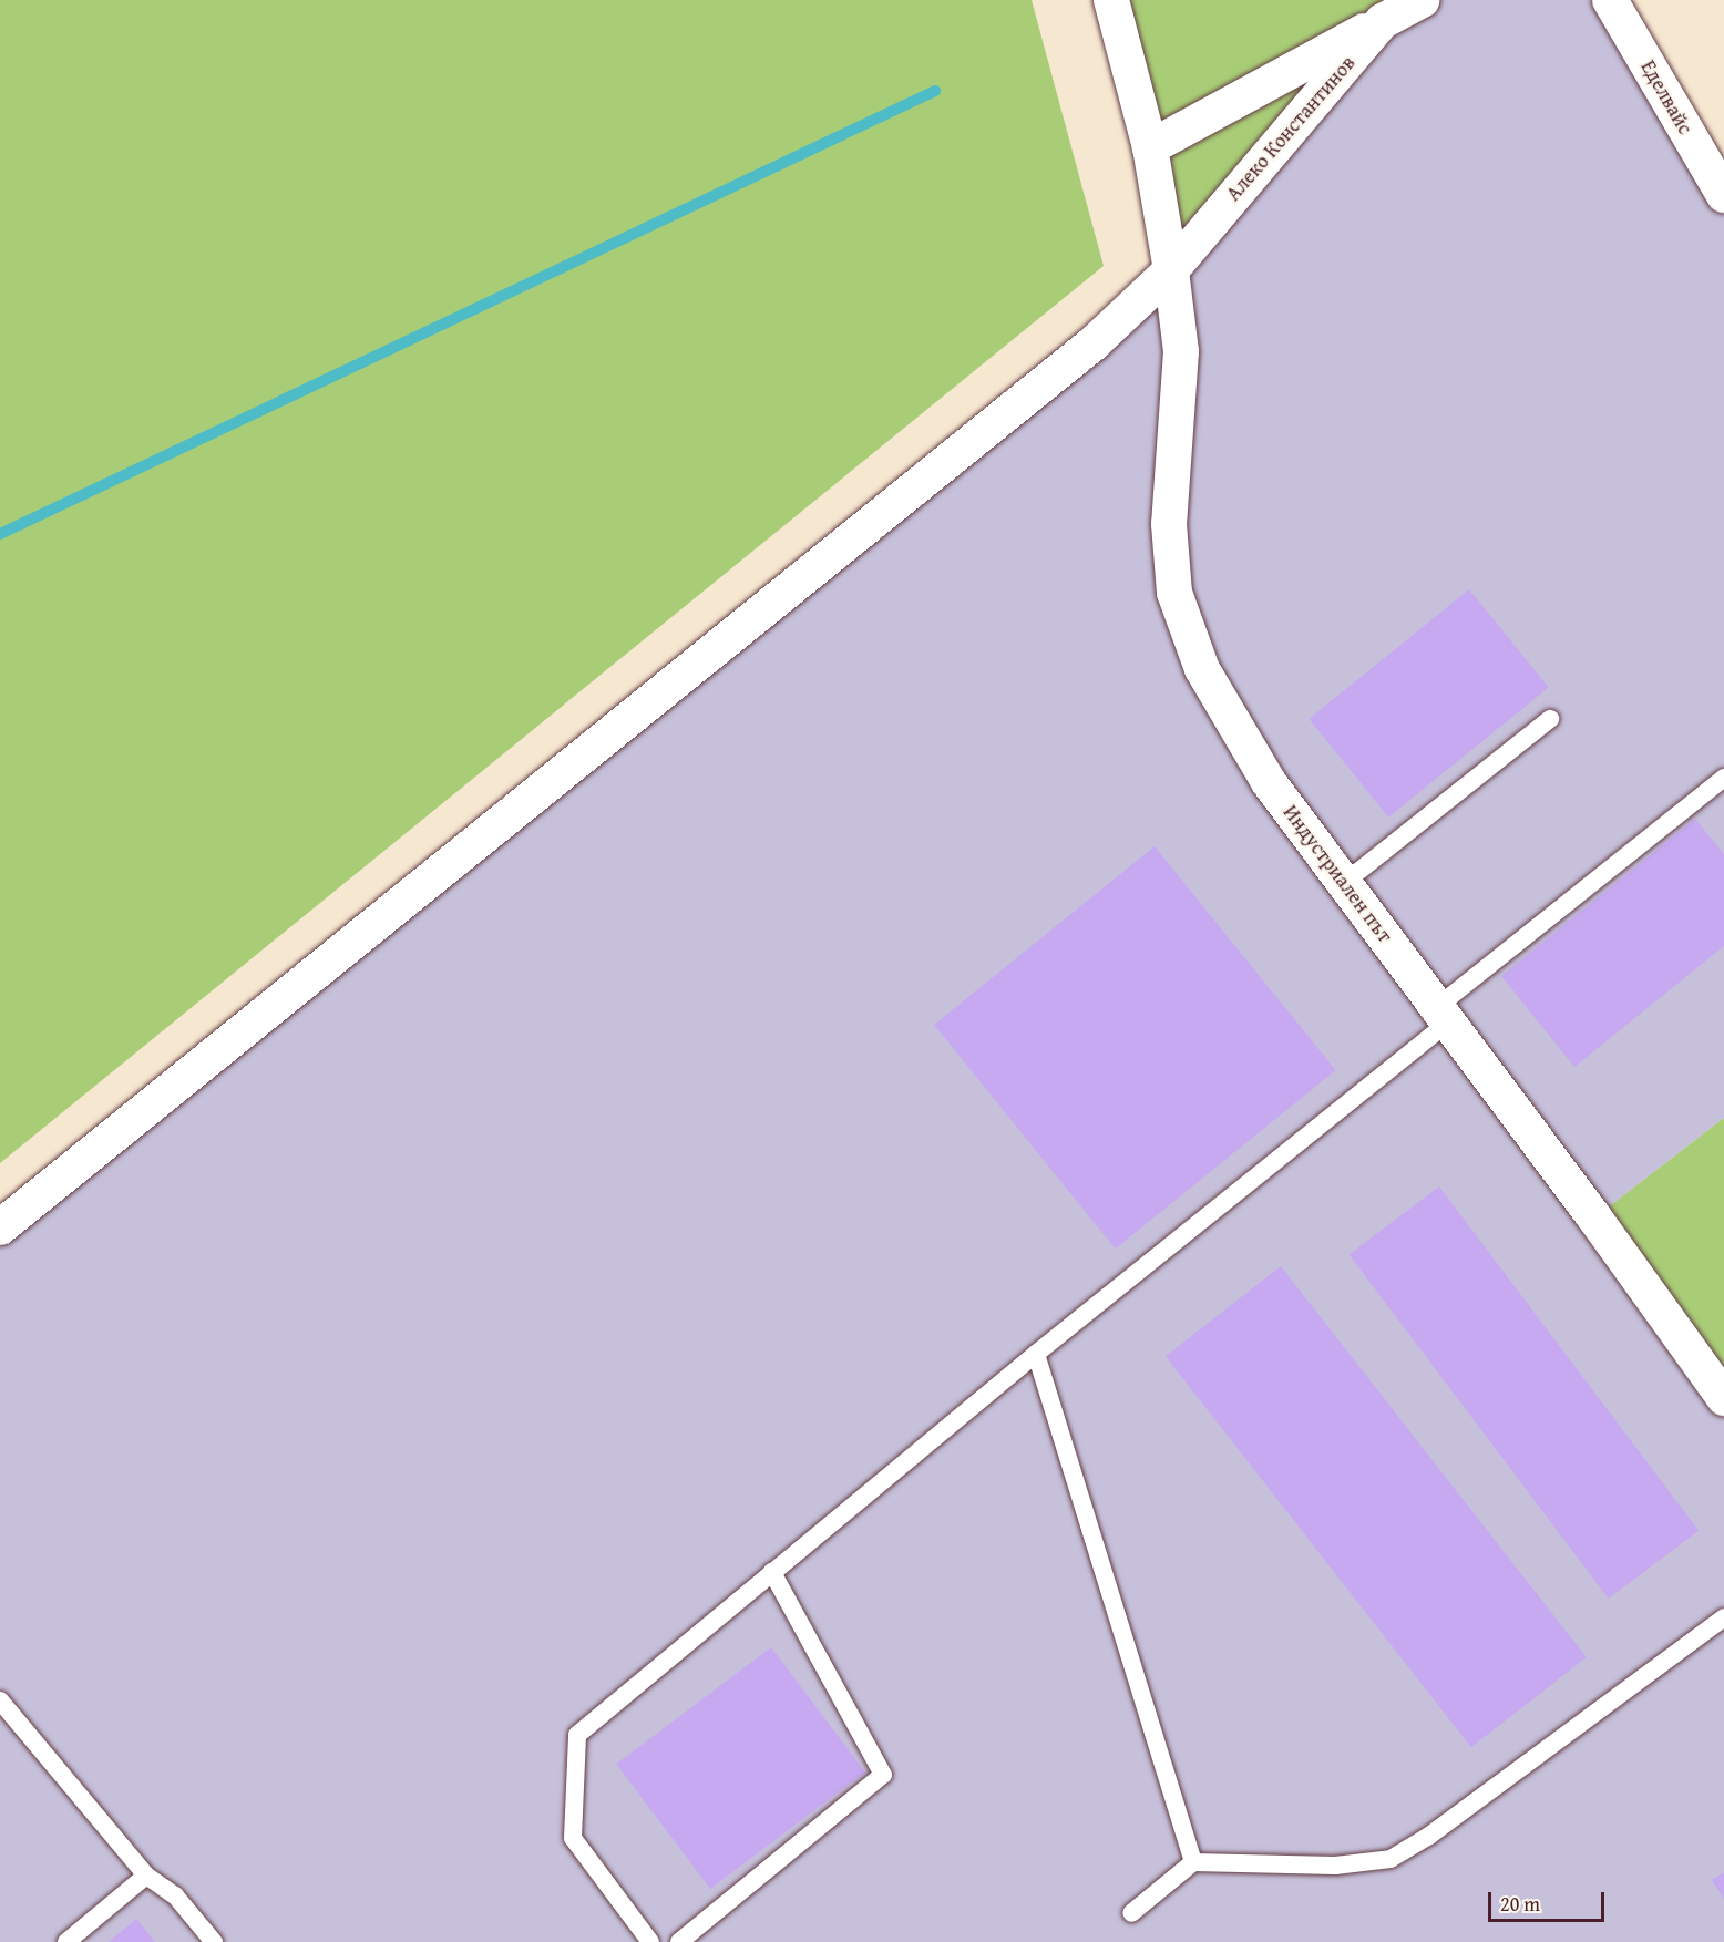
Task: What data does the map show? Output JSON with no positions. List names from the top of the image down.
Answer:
{
  "streets": {
    "street": ["Еделвайс", "Алеко Константинов", "Индустриален път"]
  },
  "crossings": [
    ["Алеко Константинов", "Индустриален път"]
  ],
  "scale_bar": "20 m"
}
